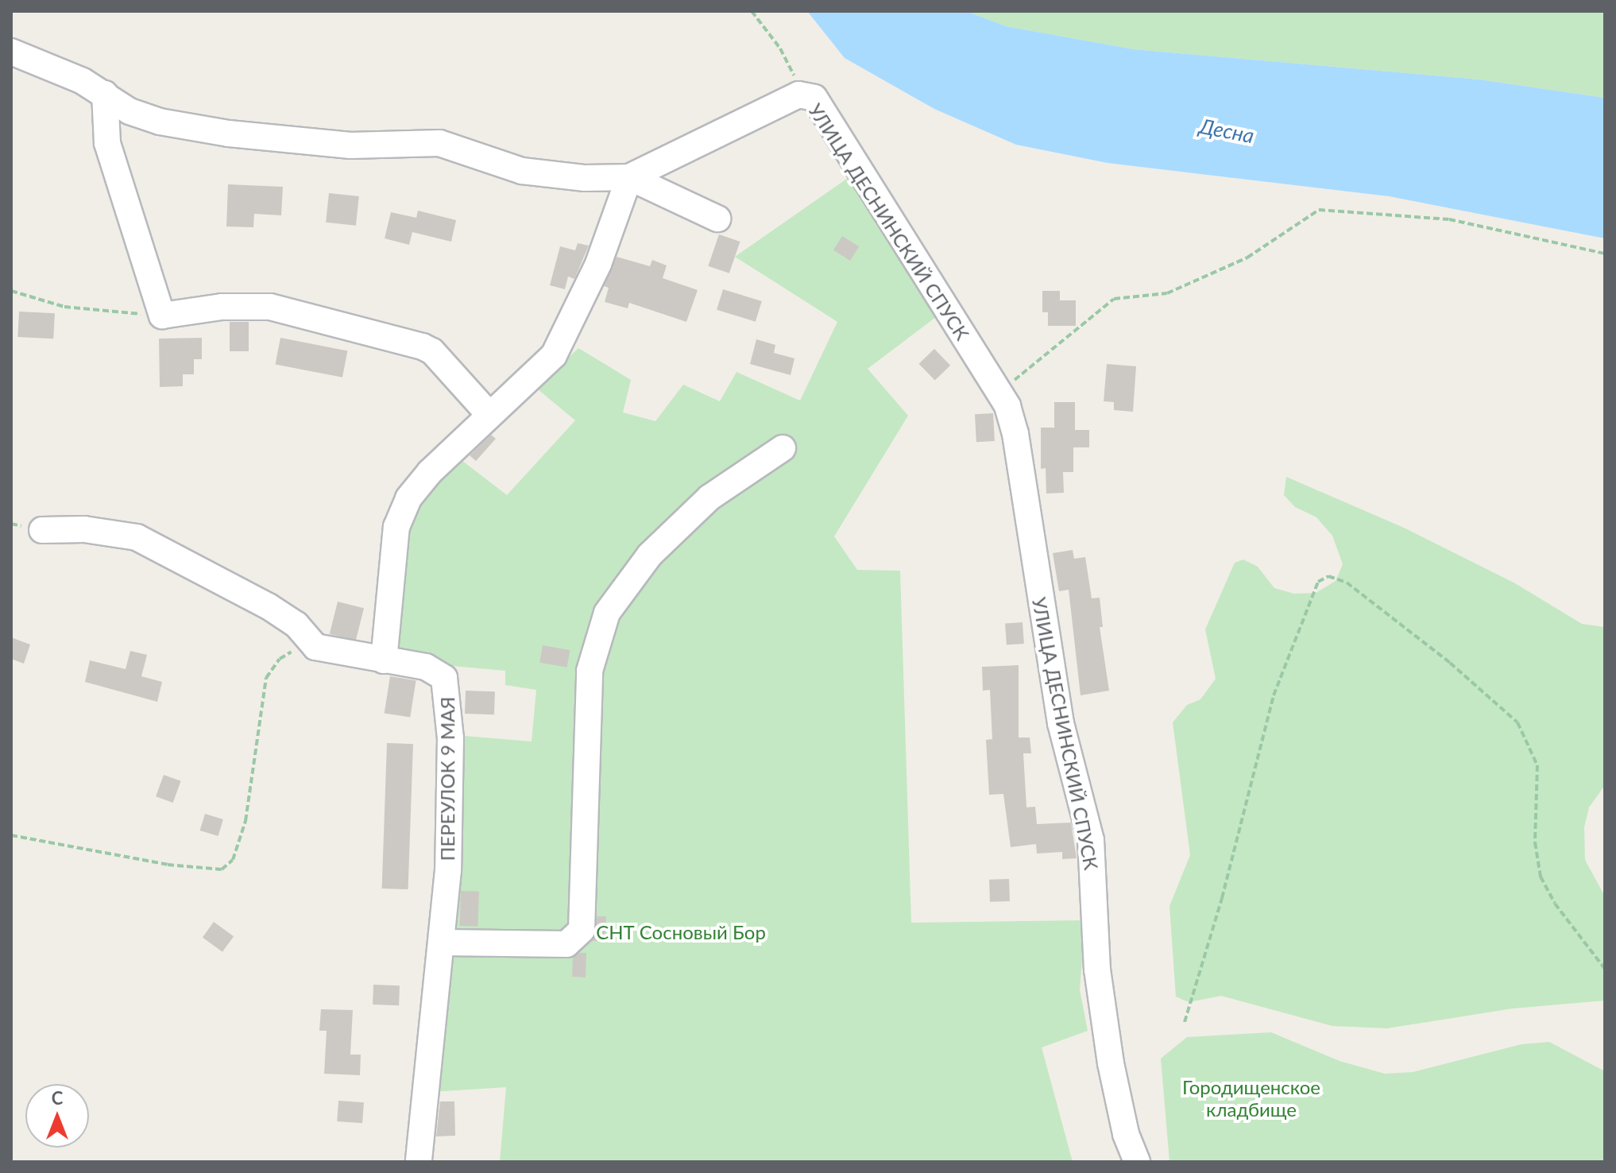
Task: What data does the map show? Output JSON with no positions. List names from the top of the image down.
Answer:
{
  "streets": {
    "street": ["УЛИЦА ДЕСНИНСКИЙ СПУСК", "ПЕРЕУЛОК 9 МАЯ"]
  },
  "water": ["Десна"],
  "parks": ["СНТ Сосновый Бор", "Городищенское кладбище"],
  "north": "top"
}
